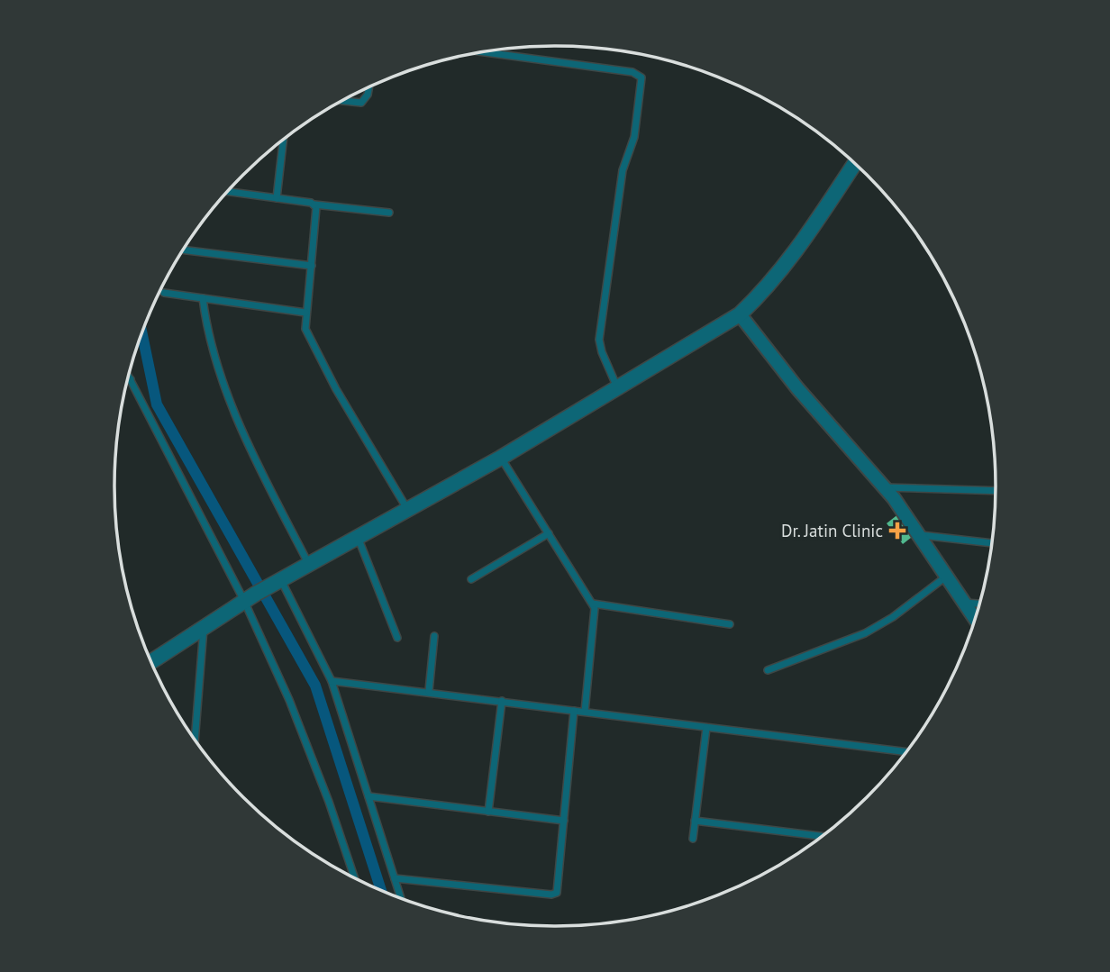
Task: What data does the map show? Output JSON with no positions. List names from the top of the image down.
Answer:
{
  "places": {
    "health": ["Dr. Jatin Clinic"]
  }
}
